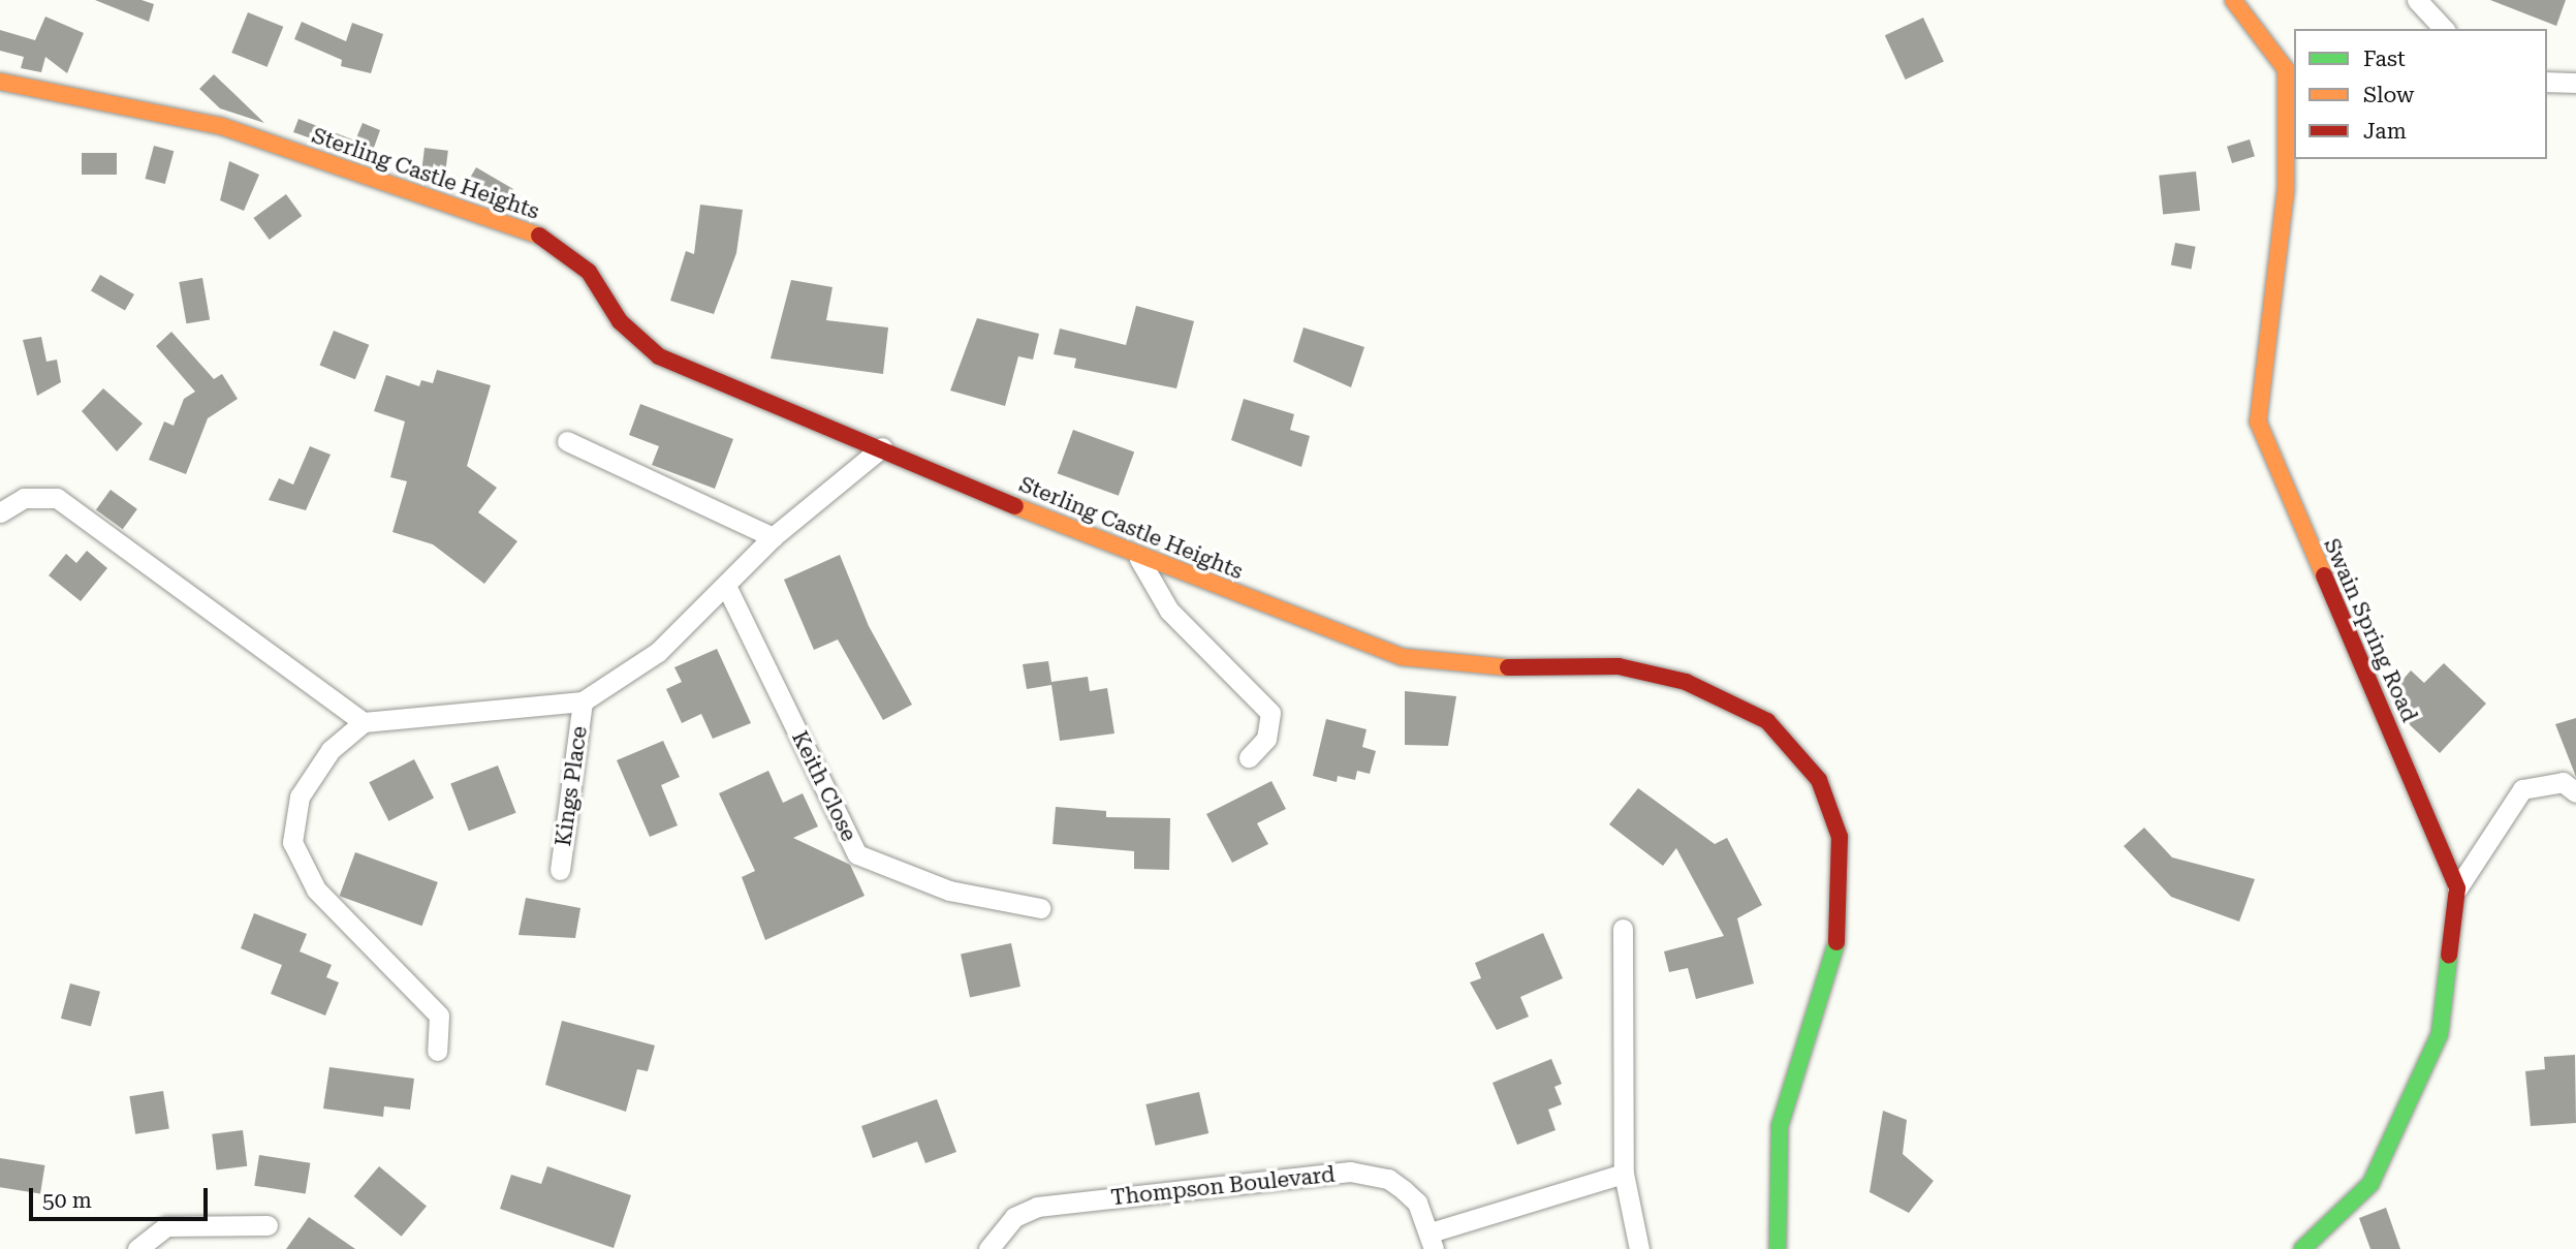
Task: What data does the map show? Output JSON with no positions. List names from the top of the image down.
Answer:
{
  "streets": {
    "street": [
      "Sterling Castle Heights",
      "Swain Spring Road",
      "Kings Place",
      "Keith Close",
      "Thompson Boulevard"
    ]
  },
  "legend": ["Fast", "Slow", "Jam"],
  "scale_bar": "50 m"
}
